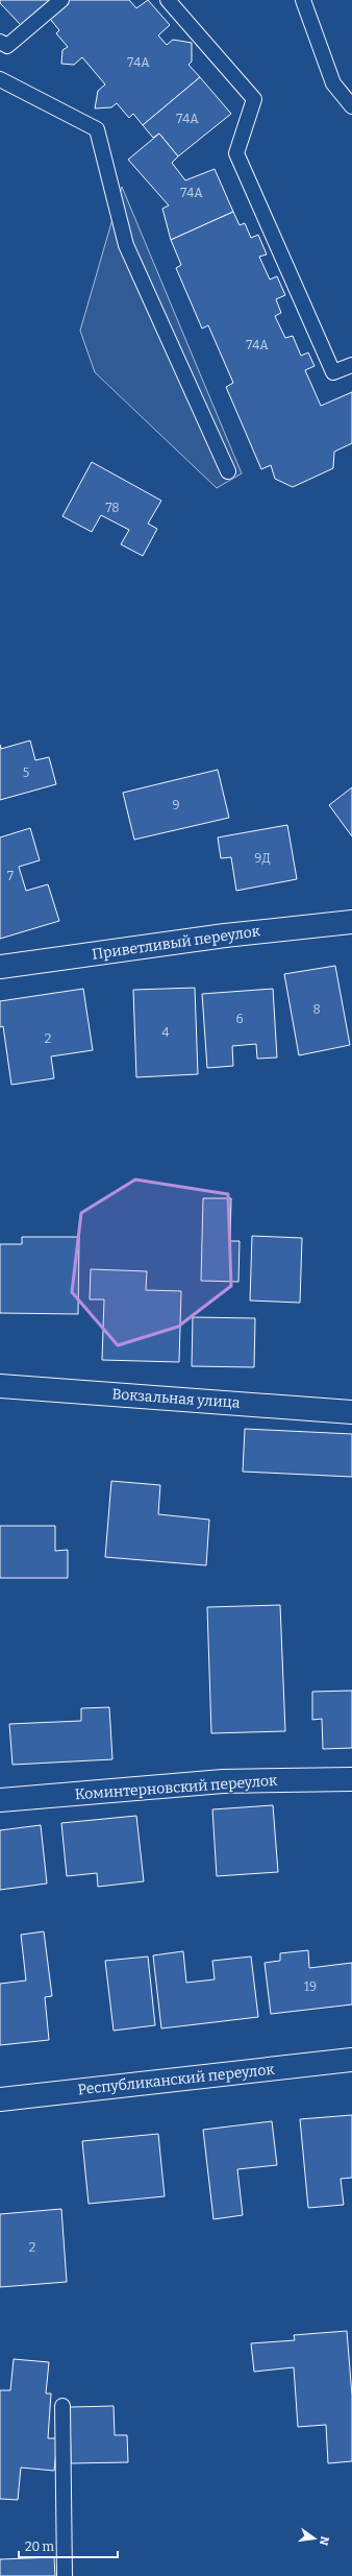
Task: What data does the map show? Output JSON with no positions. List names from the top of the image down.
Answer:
{
  "streets": {
    "street": [
      "Приветливый переулок",
      "Вокзальная улица",
      "Коминтерновский переулок",
      "Республиканский переулок"
    ]
  },
  "house_numbers": [
    "74А",
    "74А",
    "74А",
    "74А",
    "78",
    "5",
    "9",
    "9Д",
    "7",
    "8",
    "6",
    "4",
    "2",
    "19",
    "2"
  ],
  "scale_bar": "20 m",
  "north": "right"
}
